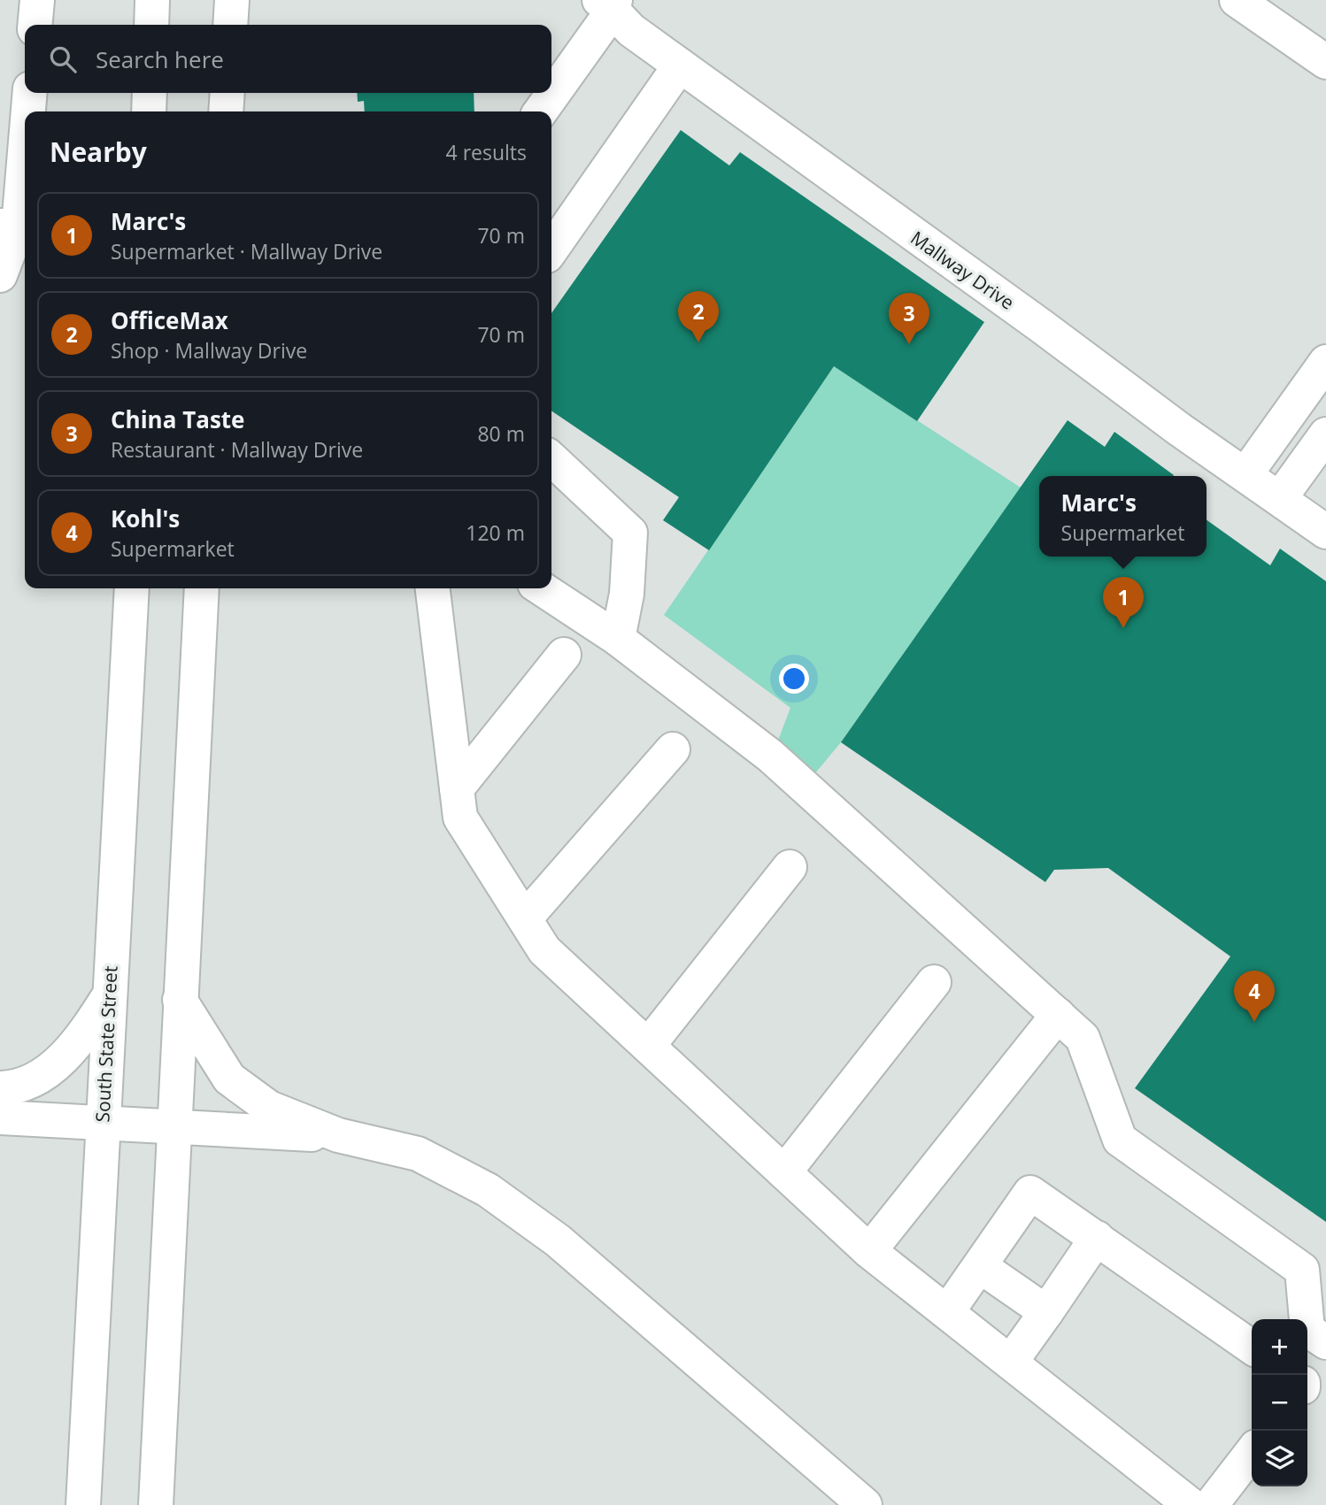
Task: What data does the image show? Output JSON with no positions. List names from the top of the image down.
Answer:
{
  "streets": {
    "main road": ["Mallway Drive", "South State Street"]
  },
  "page": {
    "search": "Search here",
    "heading": ["Nearby", "4 results"],
    "list": [
      {
        "mark": "1",
        "name": "Marc's",
        "note": "Supermarket · Mallway Drive",
        "value": "70 m"
      },
      {
        "mark": "2",
        "name": "OfficeMax",
        "note": "Shop · Mallway Drive",
        "value": "70 m"
      },
      {
        "mark": "3",
        "name": "China Taste",
        "note": "Restaurant · Mallway Drive",
        "value": "80 m"
      },
      {
        "mark": "4",
        "name": "Kohl's",
        "note": "Supermarket",
        "value": "120 m"
      }
    ],
    "pins": [
      "2",
      "3",
      "1",
      "4"
    ],
    "popup": ["Marc's", "Supermarket"],
    "map_buttons": ["+", "−"]
  }
}
